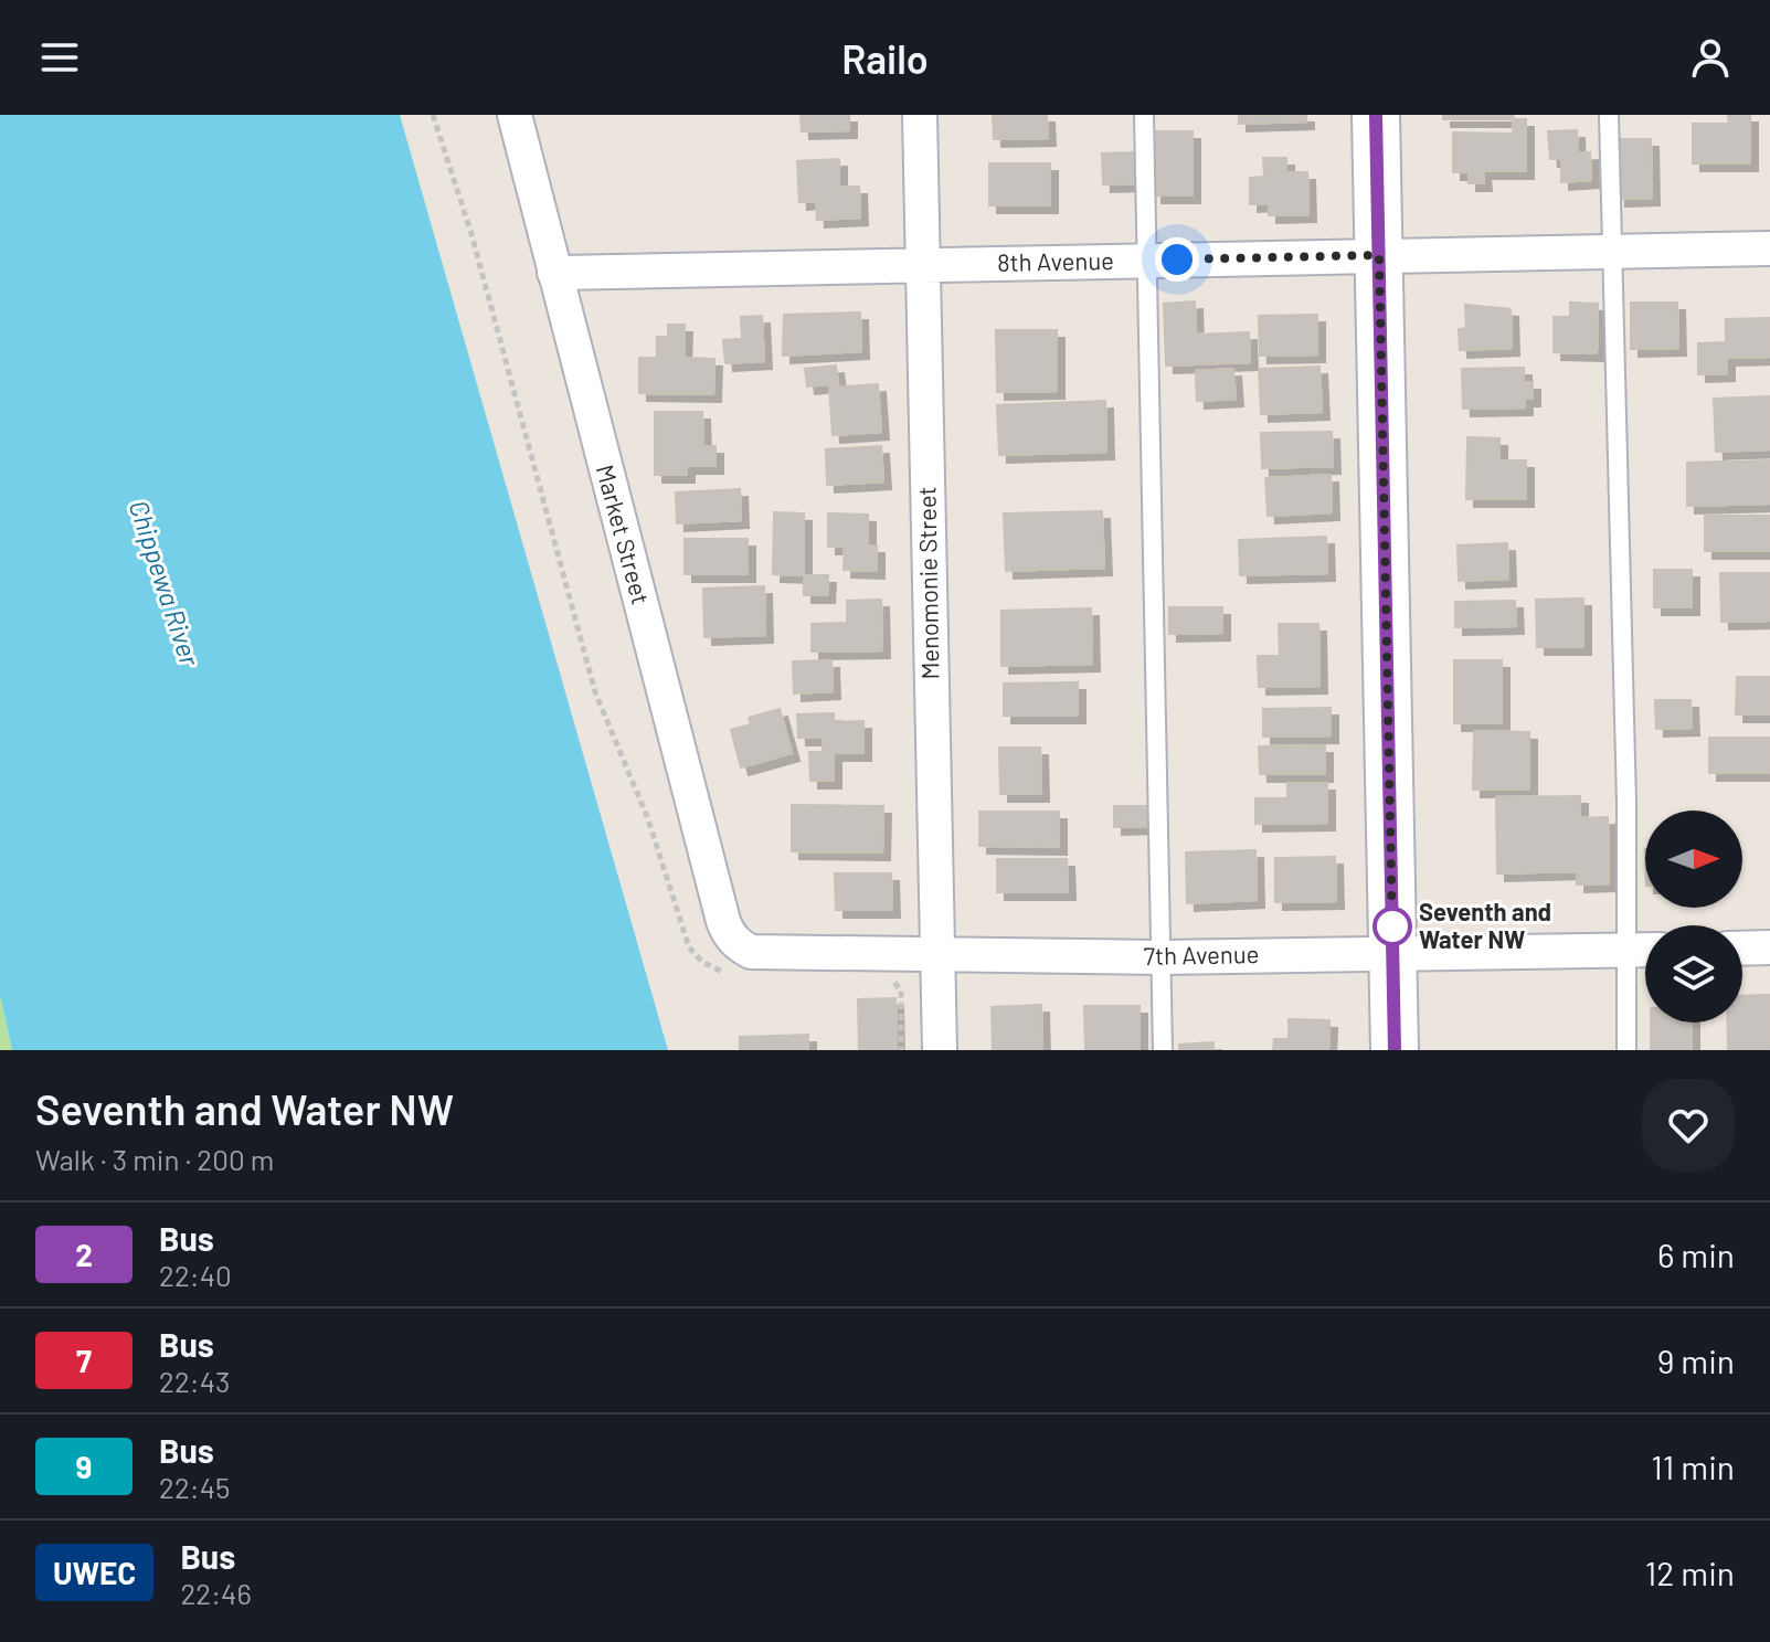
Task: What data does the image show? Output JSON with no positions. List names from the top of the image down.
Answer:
{
  "streets": {
    "street": [
      "8th Avenue",
      "Market Street",
      "Menomonie Street",
      "7th Avenue"
    ]
  },
  "crossings": [
    ["8th Avenue", "Market Street"],
    ["8th Avenue", "Menomonie Street"],
    ["Market Street", "7th Avenue"],
    ["Menomonie Street", "7th Avenue"]
  ],
  "water": ["Chippewa River"],
  "places": ["Seventh and Water NW"],
  "lines": ["bus line 2"],
  "north": "right",
  "page": {
    "header": "Railo",
    "heading": ["Seventh and Water NW", "Walk · 3 min · 200 m"],
    "list": [
      {
        "mark": "2",
        "name": "Bus",
        "note": "22:40",
        "value": "6 min"
      },
      {
        "mark": "7",
        "name": "Bus",
        "note": "22:43",
        "value": "9 min"
      },
      {
        "mark": "9",
        "name": "Bus",
        "note": "22:45",
        "value": "11 min"
      },
      {
        "mark": "UWEC",
        "name": "Bus",
        "note": "22:46",
        "value": "12 min"
      }
    ]
  }
}
